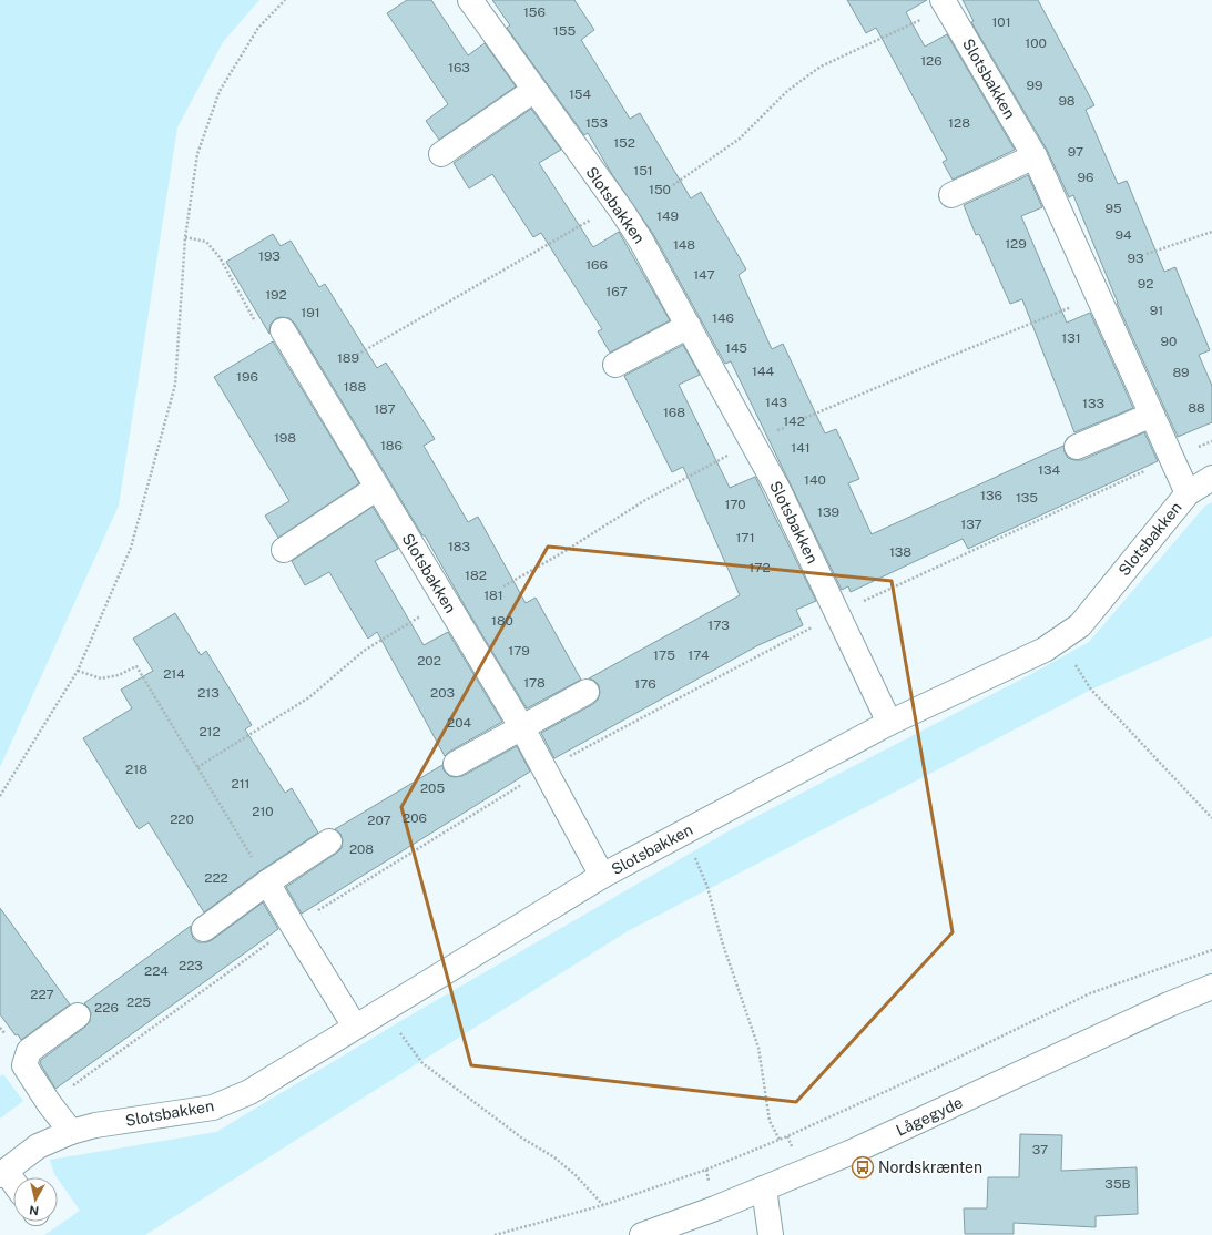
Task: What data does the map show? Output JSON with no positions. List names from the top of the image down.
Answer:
{
  "streets": {
    "street": ["Slotsbakken", "Lågegyde"]
  },
  "places": {
    "bus stop": ["Nordskrænten"]
  },
  "house_numbers": [
    "156",
    "101",
    "155",
    "100",
    "126",
    "163",
    "99",
    "154",
    "98",
    "153",
    "128",
    "152",
    "97",
    "151",
    "96",
    "150",
    "95",
    "149",
    "94",
    "129",
    "148",
    "193",
    "93",
    "166",
    "147",
    "92",
    "167",
    "192",
    "91",
    "191",
    "146",
    "131",
    "90",
    "145",
    "189",
    "144",
    "89",
    "196",
    "188",
    "143",
    "133",
    "88",
    "187",
    "168",
    "142",
    "198",
    "186",
    "141",
    "134",
    "140",
    "136",
    "135",
    "170",
    "139",
    "137",
    "171",
    "183",
    "138",
    "172",
    "182",
    "181",
    "180",
    "173",
    "179",
    "175",
    "174",
    "202",
    "214",
    "178",
    "176",
    "213",
    "203",
    "204",
    "212",
    "218",
    "211",
    "205",
    "210",
    "206",
    "220",
    "207",
    "208",
    "222",
    "223",
    "224",
    "227",
    "225",
    "226",
    "37",
    "35B"
  ],
  "north": "bottom"
}
